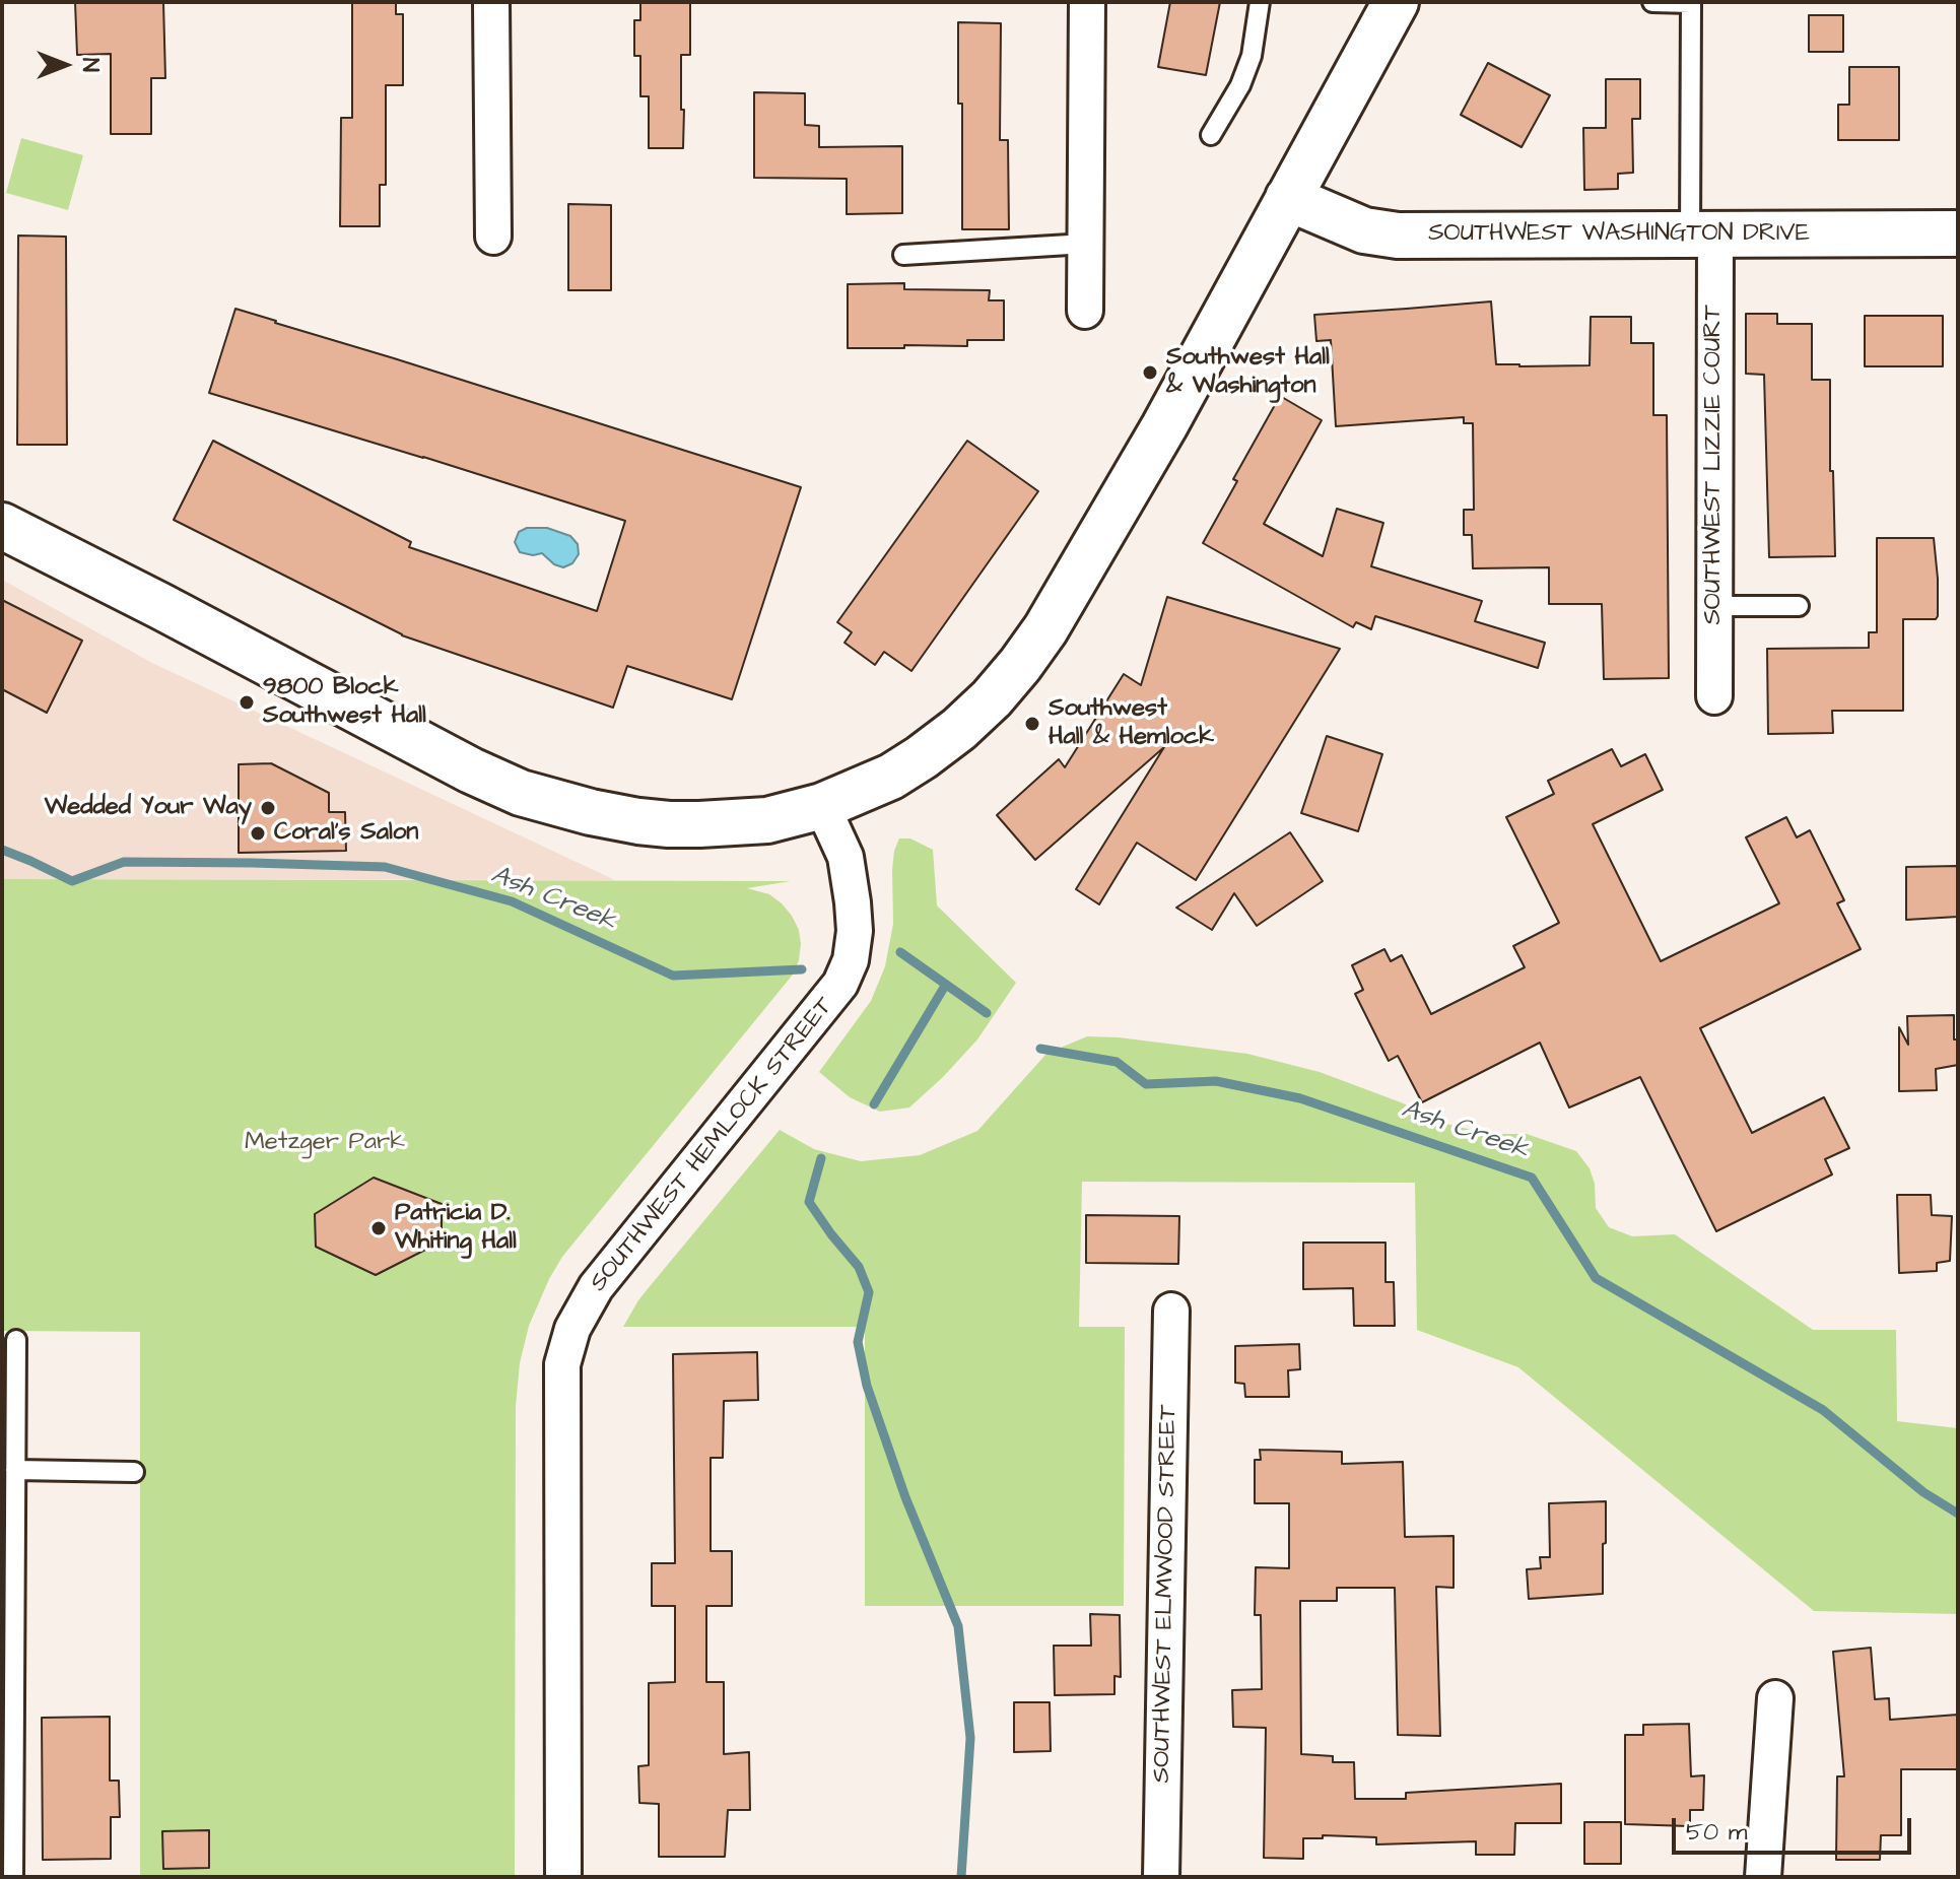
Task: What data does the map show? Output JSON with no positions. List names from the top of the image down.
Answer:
{
  "streets": {
    "main road": ["SOUTHWEST WASHINGTON DRIVE"],
    "street": ["SOUTHWEST LIZZIE COURT", "SOUTHWEST HEMLOCK STREET", "SOUTHWEST ELMWOOD STREET"]
  },
  "crossings": [
    ["SOUTHWEST WASHINGTON DRIVE", "SOUTHWEST LIZZIE COURT"]
  ],
  "water": ["Ash Creek"],
  "parks": ["Metzger Park"],
  "places": [
    "Southwest Hall & Washington",
    "9800 Block Southwest Hall",
    "Southwest Hall & Hemlock",
    "Wedded Your Way",
    "Coral's Salon",
    "Patricia D. Whiting Hall"
  ],
  "scale_bar": "50 m",
  "north": "right"
}
